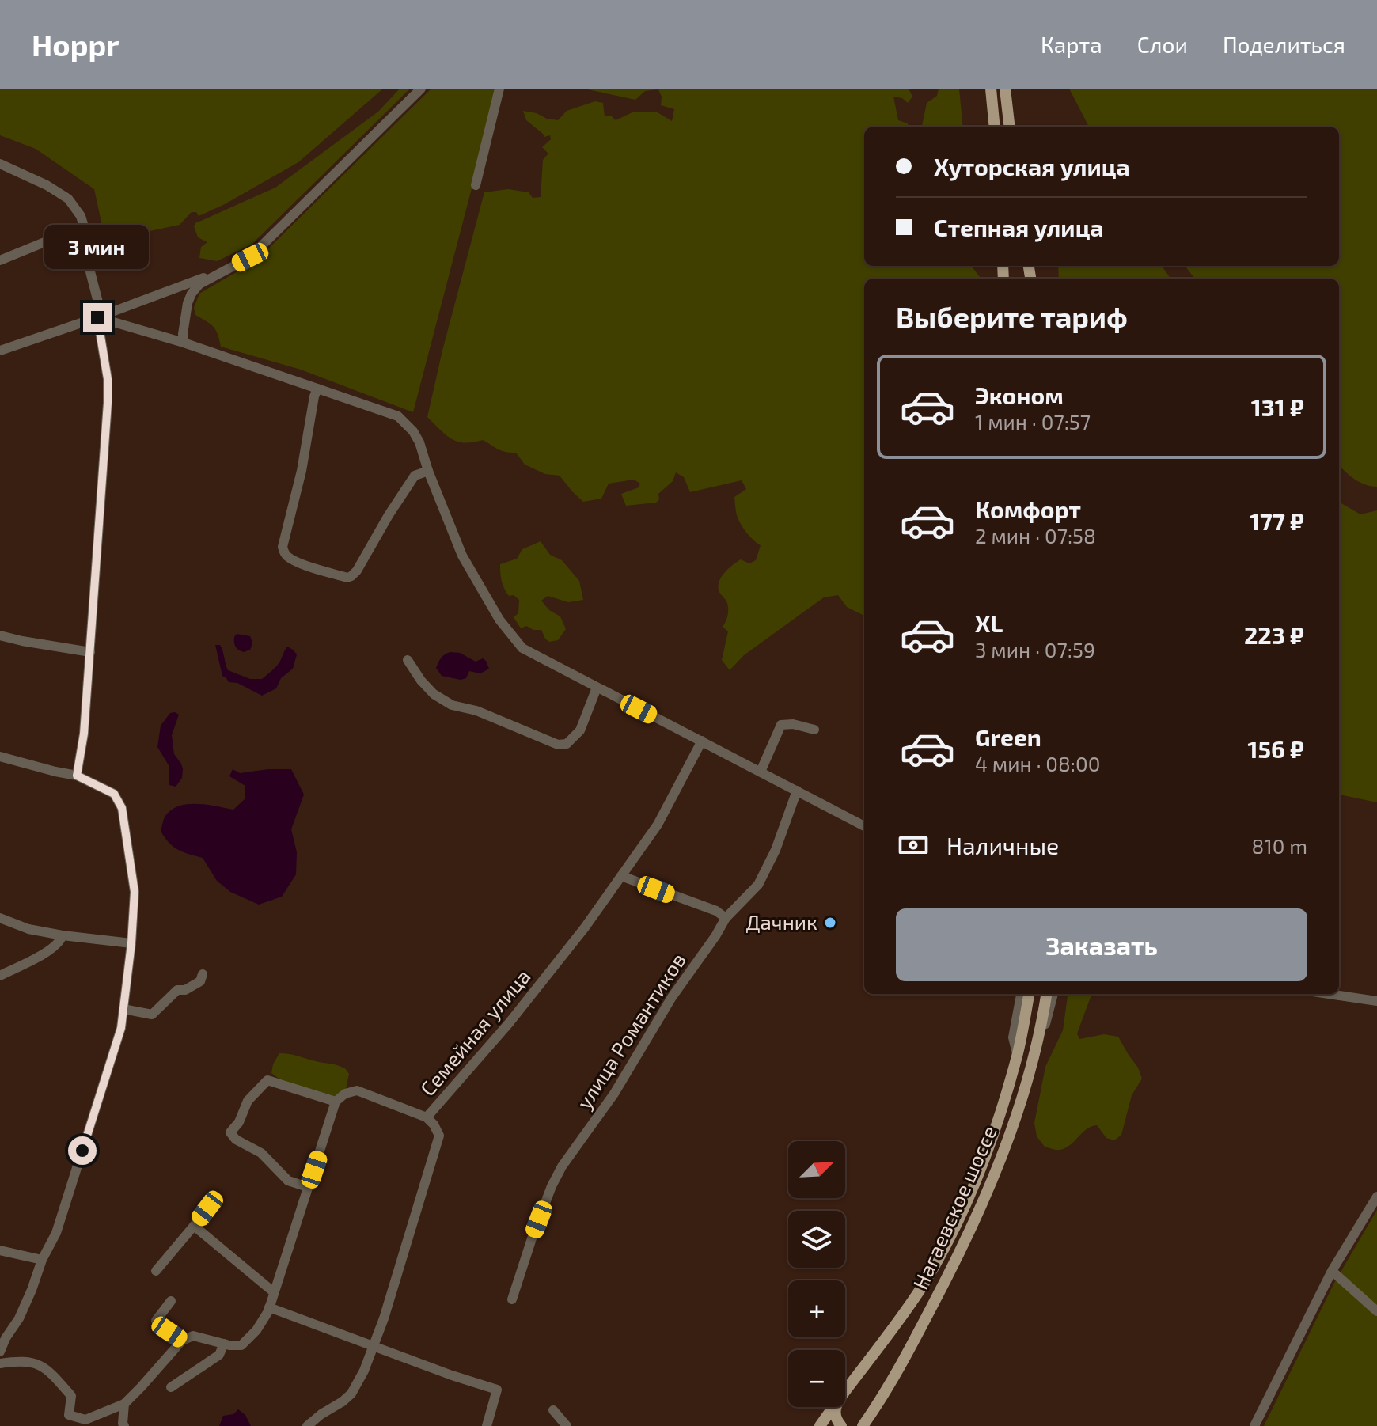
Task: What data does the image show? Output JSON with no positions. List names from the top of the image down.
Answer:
{
  "streets": {
    "main road": ["Нагаевское шоссе"],
    "street": ["улица Романтиков", "Семейная улица"]
  },
  "places": ["Дачник"],
  "north": "top right",
  "page": {
    "header": "Hoppr",
    "nav": ["Карта", "Слои", "Поделиться"],
    "banner": ["Хуторская улица", "Степная улица"],
    "bubble": "3 мин",
    "heading": "Выберите тариф",
    "list": [
      {
        "name": "Эконом",
        "note": "1 мин · 07:57",
        "value": "131 ₽"
      },
      {
        "name": "Комфорт",
        "note": "2 мин · 07:58",
        "value": "177 ₽"
      },
      {
        "name": "XL",
        "note": "3 мин · 07:59",
        "value": "223 ₽"
      },
      {
        "name": "Green",
        "note": "4 мин · 08:00",
        "value": "156 ₽"
      }
    ],
    "pay": ["Наличные", "810 m"],
    "buttons": "Заказать",
    "map_buttons": ["+", "−"]
  }
}
